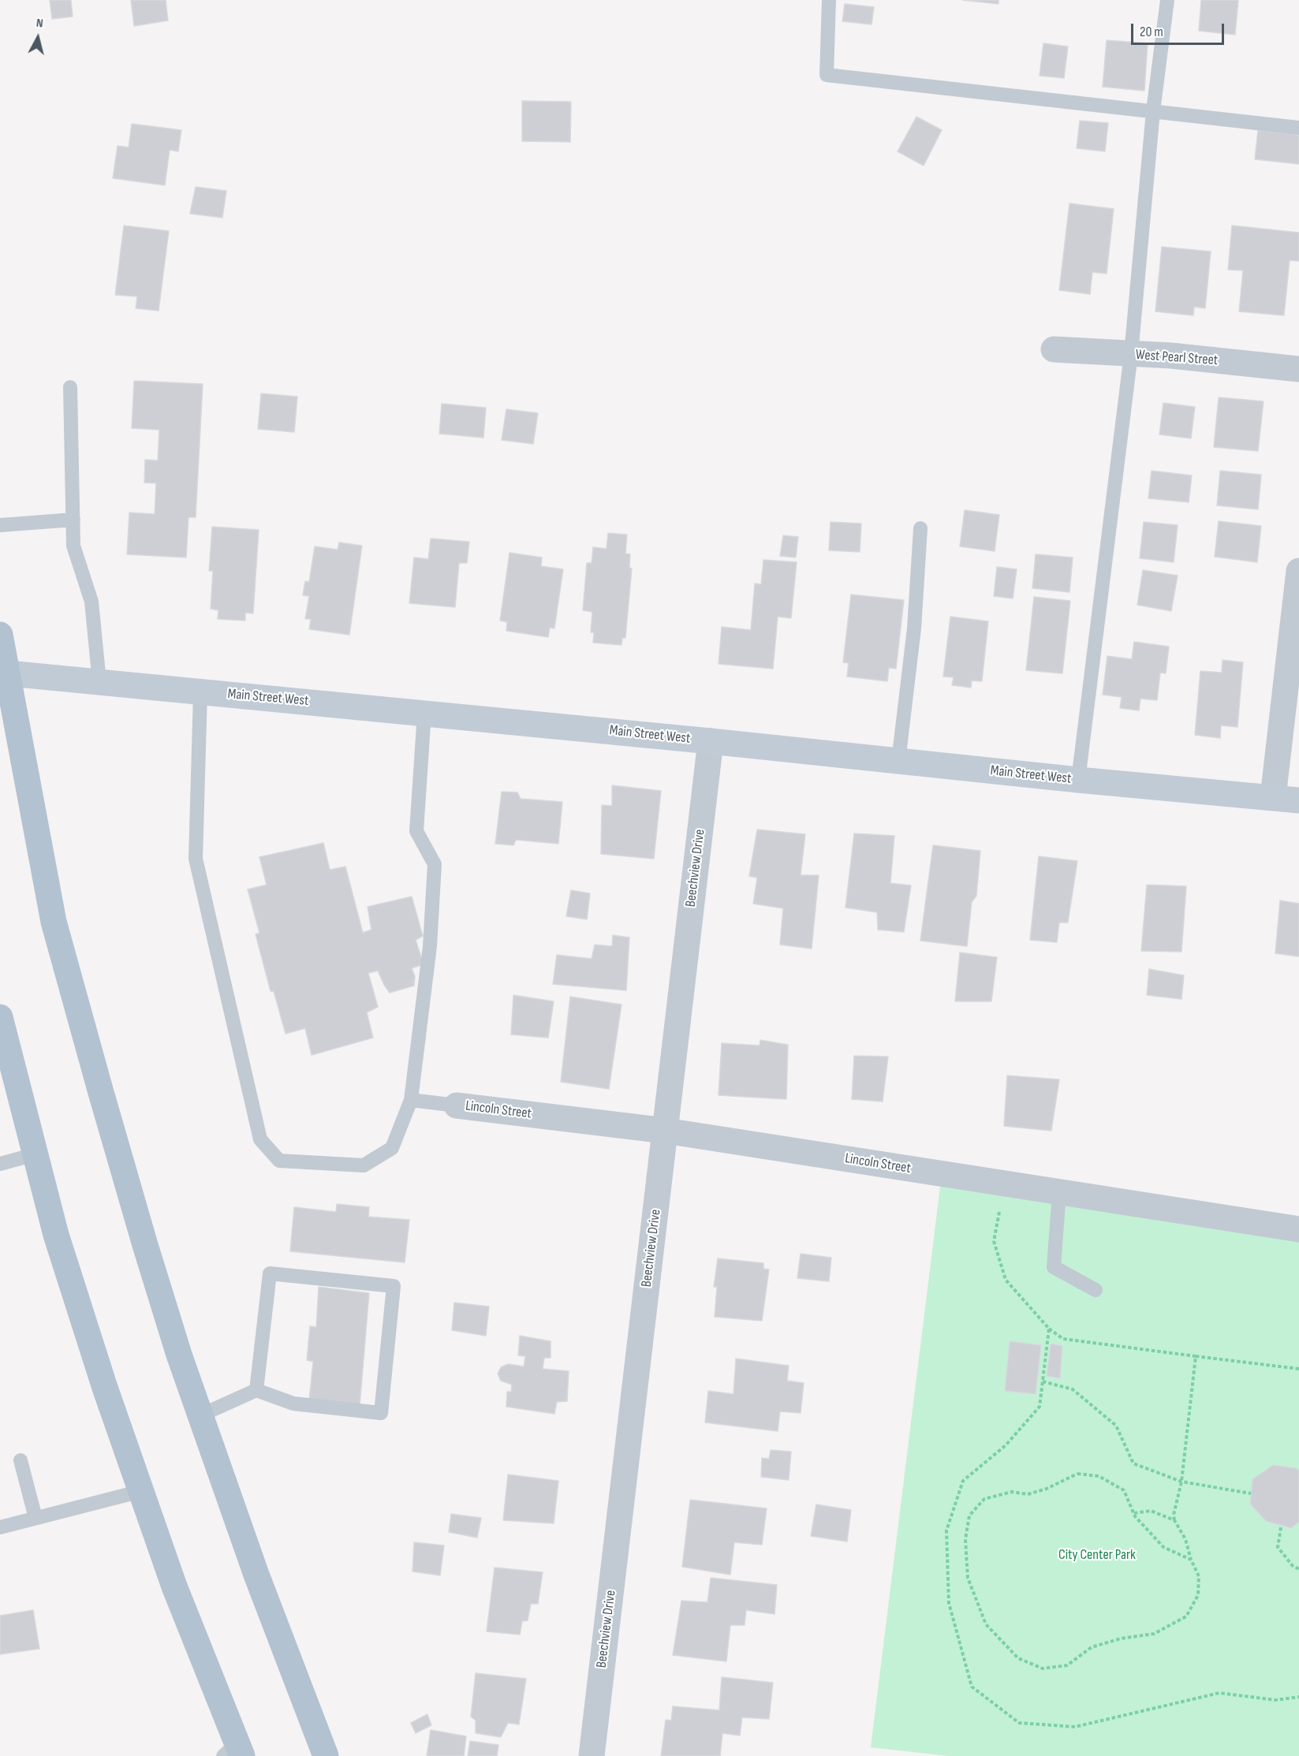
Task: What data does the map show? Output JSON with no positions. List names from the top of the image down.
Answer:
{
  "streets": {
    "main road": ["Main Street West"],
    "street": ["West Pearl Street", "Beechview Drive", "Lincoln Street"]
  },
  "crossings": [
    ["Main Street West", "Beechview Drive"],
    ["Beechview Drive", "Lincoln Street"]
  ],
  "parks": ["City Center Park"],
  "scale_bar": "20 m",
  "north": "top"
}
